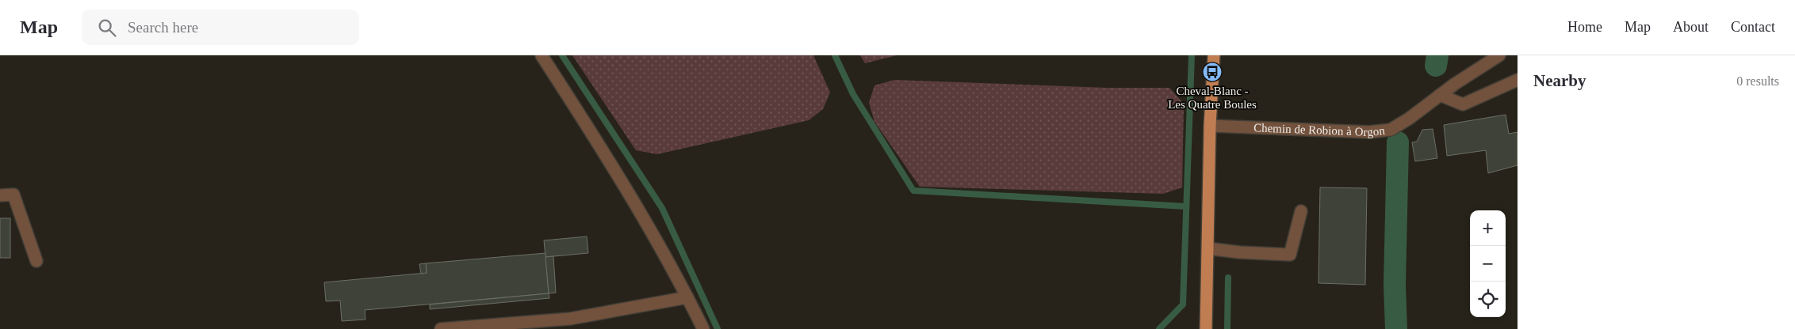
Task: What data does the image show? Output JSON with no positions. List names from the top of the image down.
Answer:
{
  "streets": {
    "street": ["Chemin de Robion à Orgon"]
  },
  "places": {
    "bus stop": ["Cheval-Blanc - Les Quatre Boules"]
  },
  "page": {
    "header": "Map",
    "search": "Search here",
    "nav": [
      "Home",
      "Map",
      "About",
      "Contact"
    ],
    "heading": ["Nearby", "0 results"],
    "map_buttons": ["+", "−"]
  }
}
